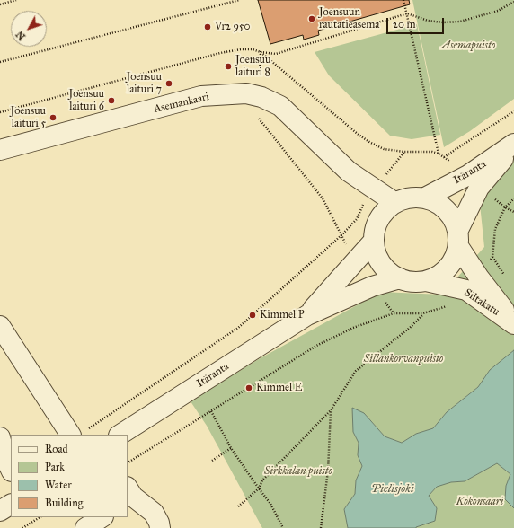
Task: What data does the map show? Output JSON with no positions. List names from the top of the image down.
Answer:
{
  "streets": {
    "street": ["Asemankaari", "Itäranta", "Siltakatu"]
  },
  "crossings": [
    ["Asemankaari", "Itäranta"],
    ["Asemankaari", "Siltakatu"],
    ["Itäranta", "Siltakatu"]
  ],
  "water": ["Pielisjoki"],
  "parks": [
    "Asemapuisto",
    "Sillankorvanpuisto",
    "Sirkkalan puisto",
    "Kokonsaari"
  ],
  "places": [
    "Joensuun rautatieasema",
    "Vr2 950",
    "Joensuu laituri 8",
    "Joensuu laituri 7",
    "Joensuu laituri 6",
    "Joensuu laituri 5",
    "Kimmel P",
    "Kimmel E"
  ],
  "legend": [
    "Road",
    "Park",
    "Water",
    "Building"
  ],
  "scale_bar": "20 m",
  "north": "bottom left"
}
